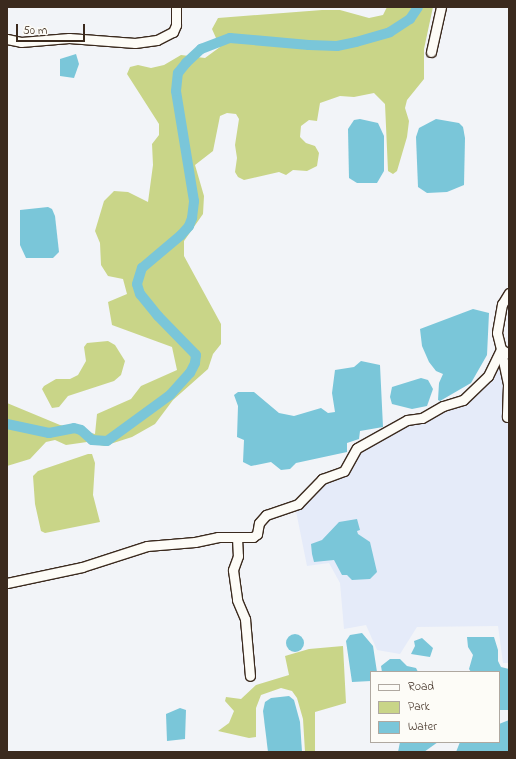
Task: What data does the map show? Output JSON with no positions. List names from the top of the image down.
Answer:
{
  "legend": ["Road", "Park", "Water"],
  "scale_bar": "50 m"
}
